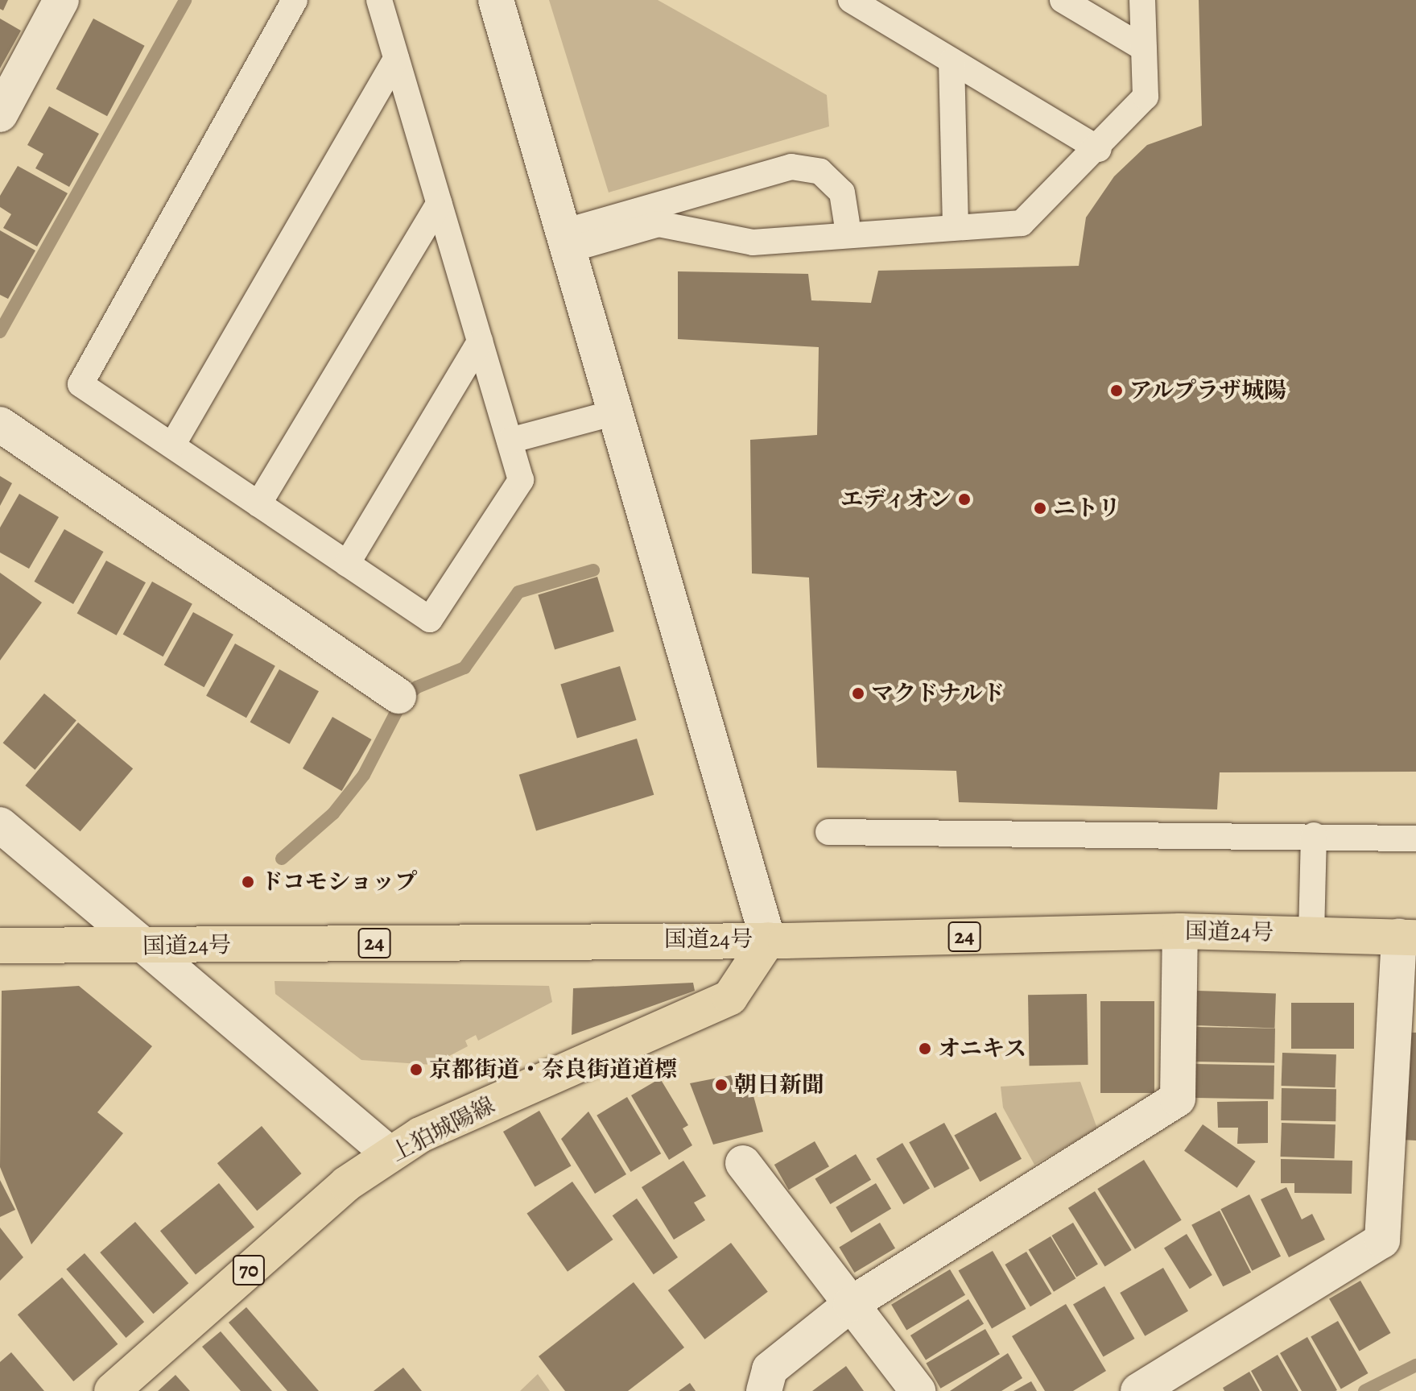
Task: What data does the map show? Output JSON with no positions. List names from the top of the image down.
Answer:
{
  "streets": {
    "main road": [
      "国道24号",
      "24",
      "上狛城陽線",
      "70"
    ]
  },
  "crossings": [
    ["国道24号", "上狛城陽線"]
  ],
  "places": [
    "アルプラザ城陽",
    "エディオン",
    "ニトリ",
    "マクドナルド",
    "ドコモショップ",
    "オニキス",
    "京都街道・奈良街道道標",
    "朝日新聞"
  ]
}
